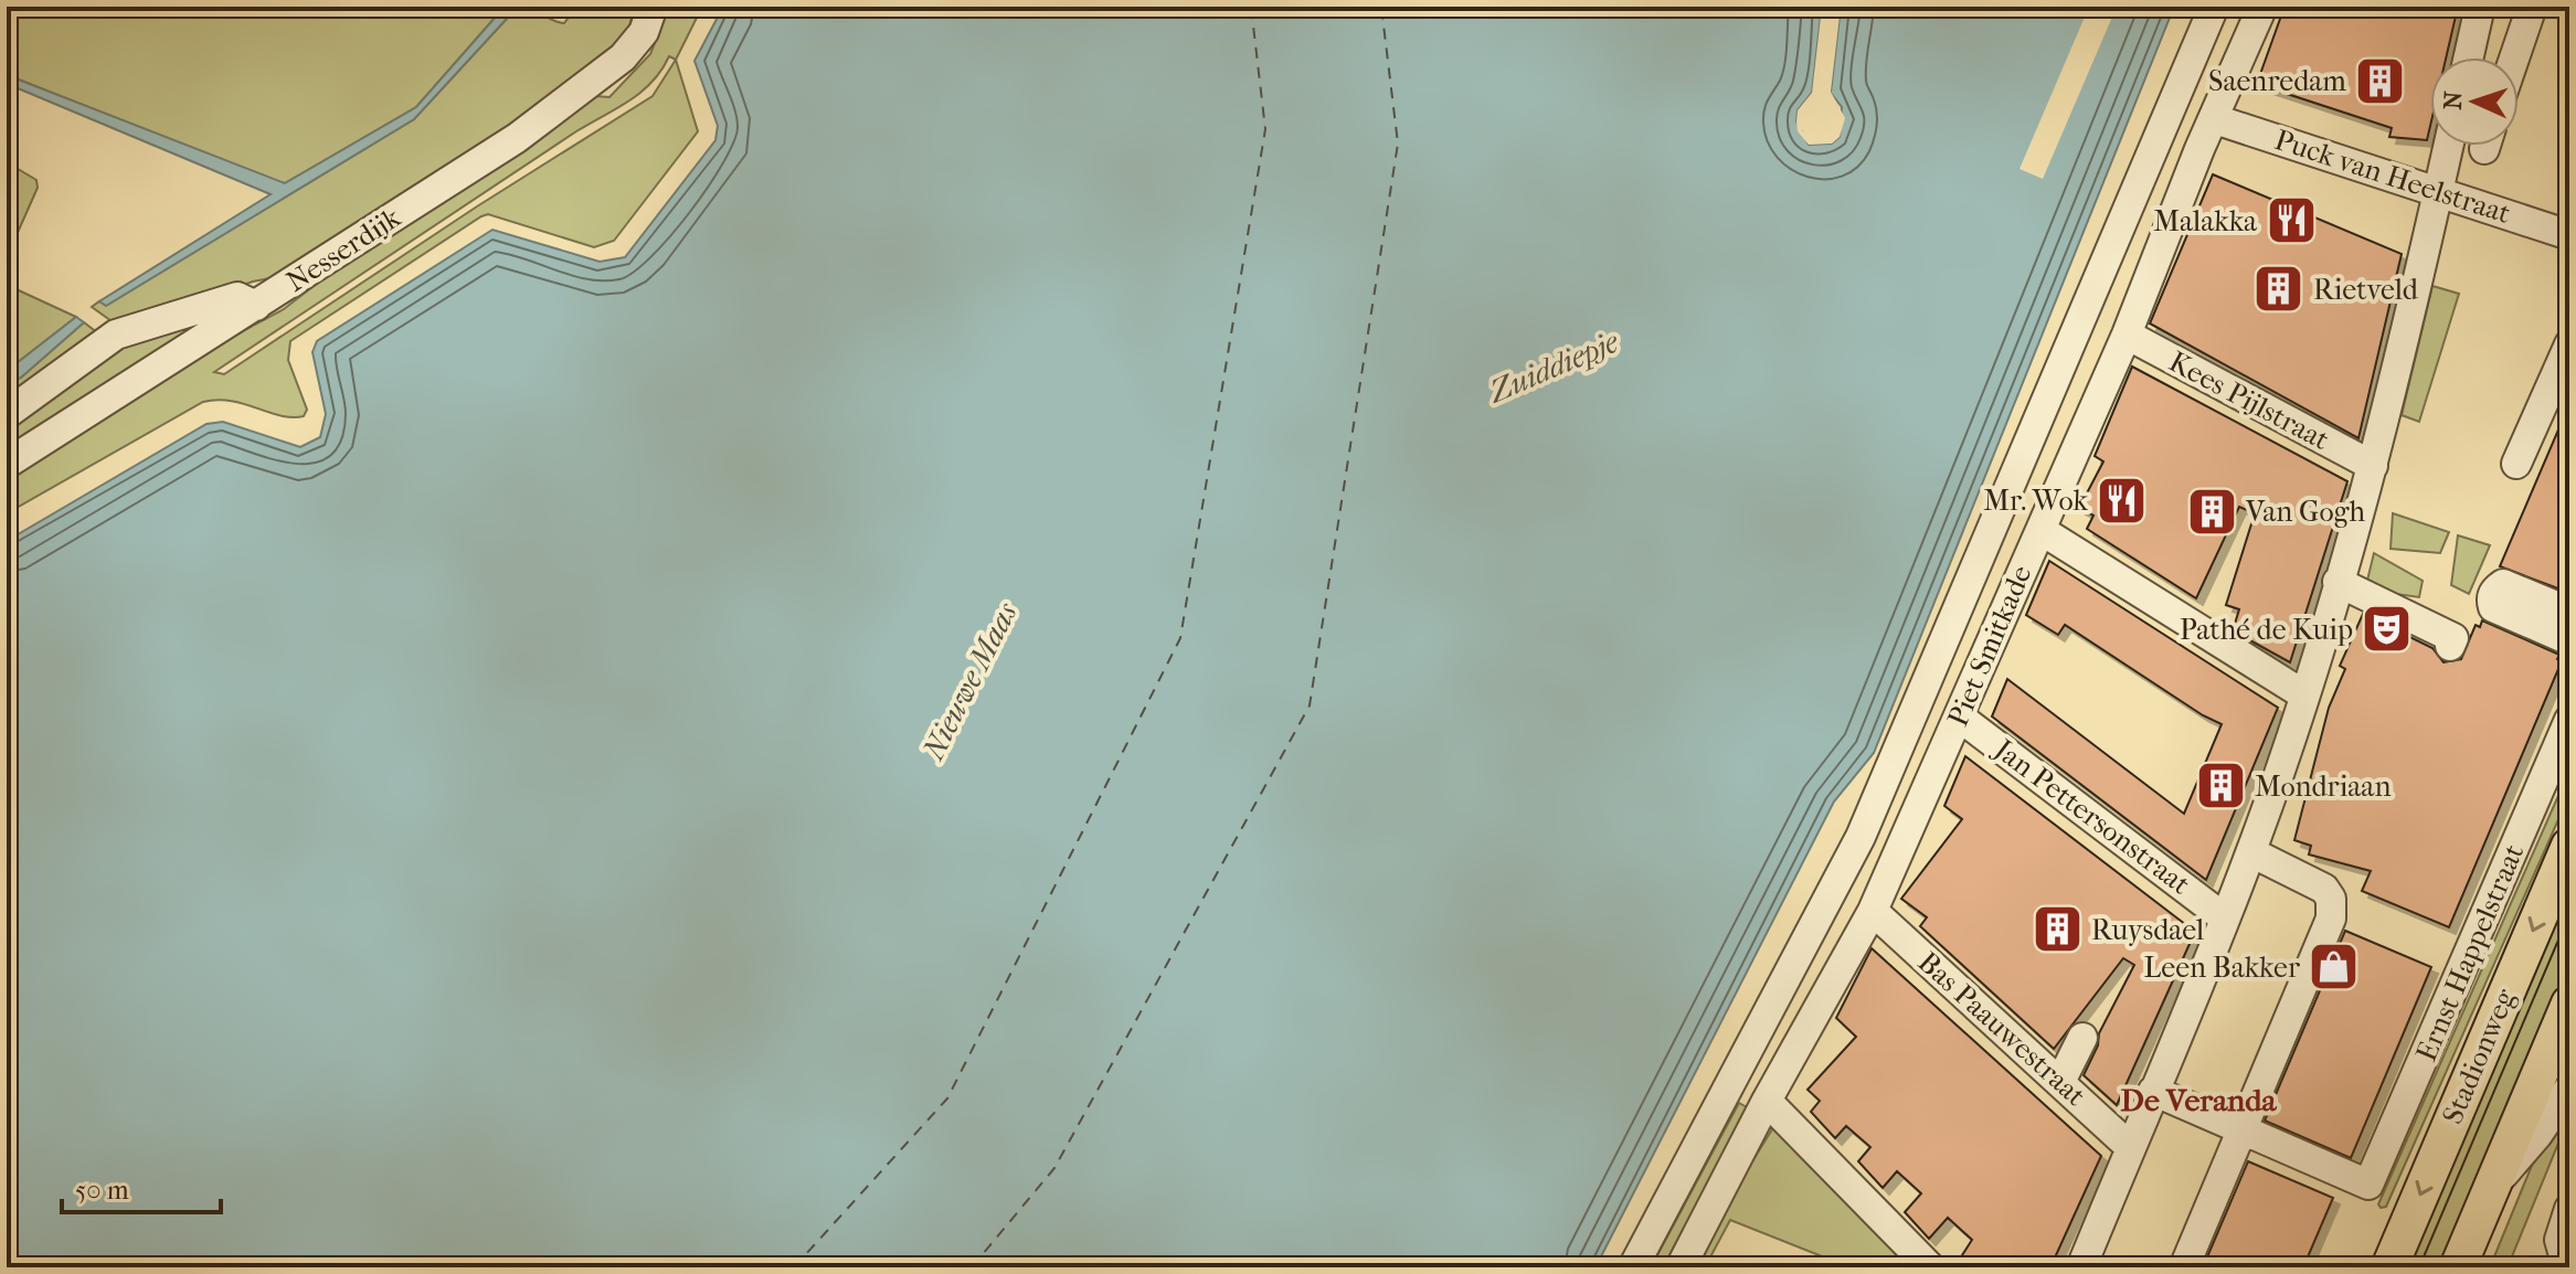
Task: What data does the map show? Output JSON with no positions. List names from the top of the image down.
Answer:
{
  "streets": {
    "main road": ["Stadionweg"],
    "street": [
      "Puck van Heelstraat",
      "Nesserdijk",
      "Kees Pijlstraat",
      "Piet Smitkade",
      "Jan Pettersonstraat",
      "Ernst Happelstraat",
      "Bas Paauwestraat"
    ]
  },
  "crossings": [
    ["Puck van Heelstraat", "Piet Smitkade"],
    ["Kees Pijlstraat", "Piet Smitkade"],
    ["Piet Smitkade", "Jan Pettersonstraat"],
    ["Piet Smitkade", "Bas Paauwestraat"]
  ],
  "districts": ["De Veranda"],
  "water": ["Zuiddiepje", "Nieuwe Maas"],
  "places": {
    "building": [
      "Saenredam",
      "Rietveld",
      "Van Gogh",
      "Mondriaan",
      "Ruysdael"
    ],
    "restaurant": ["Malakka", "Mr. Wok"],
    "theatre": ["Pathé de Kuip"],
    "shop": ["Leen Bakker"]
  },
  "scale_bar": "50 m",
  "north": "left"
}
